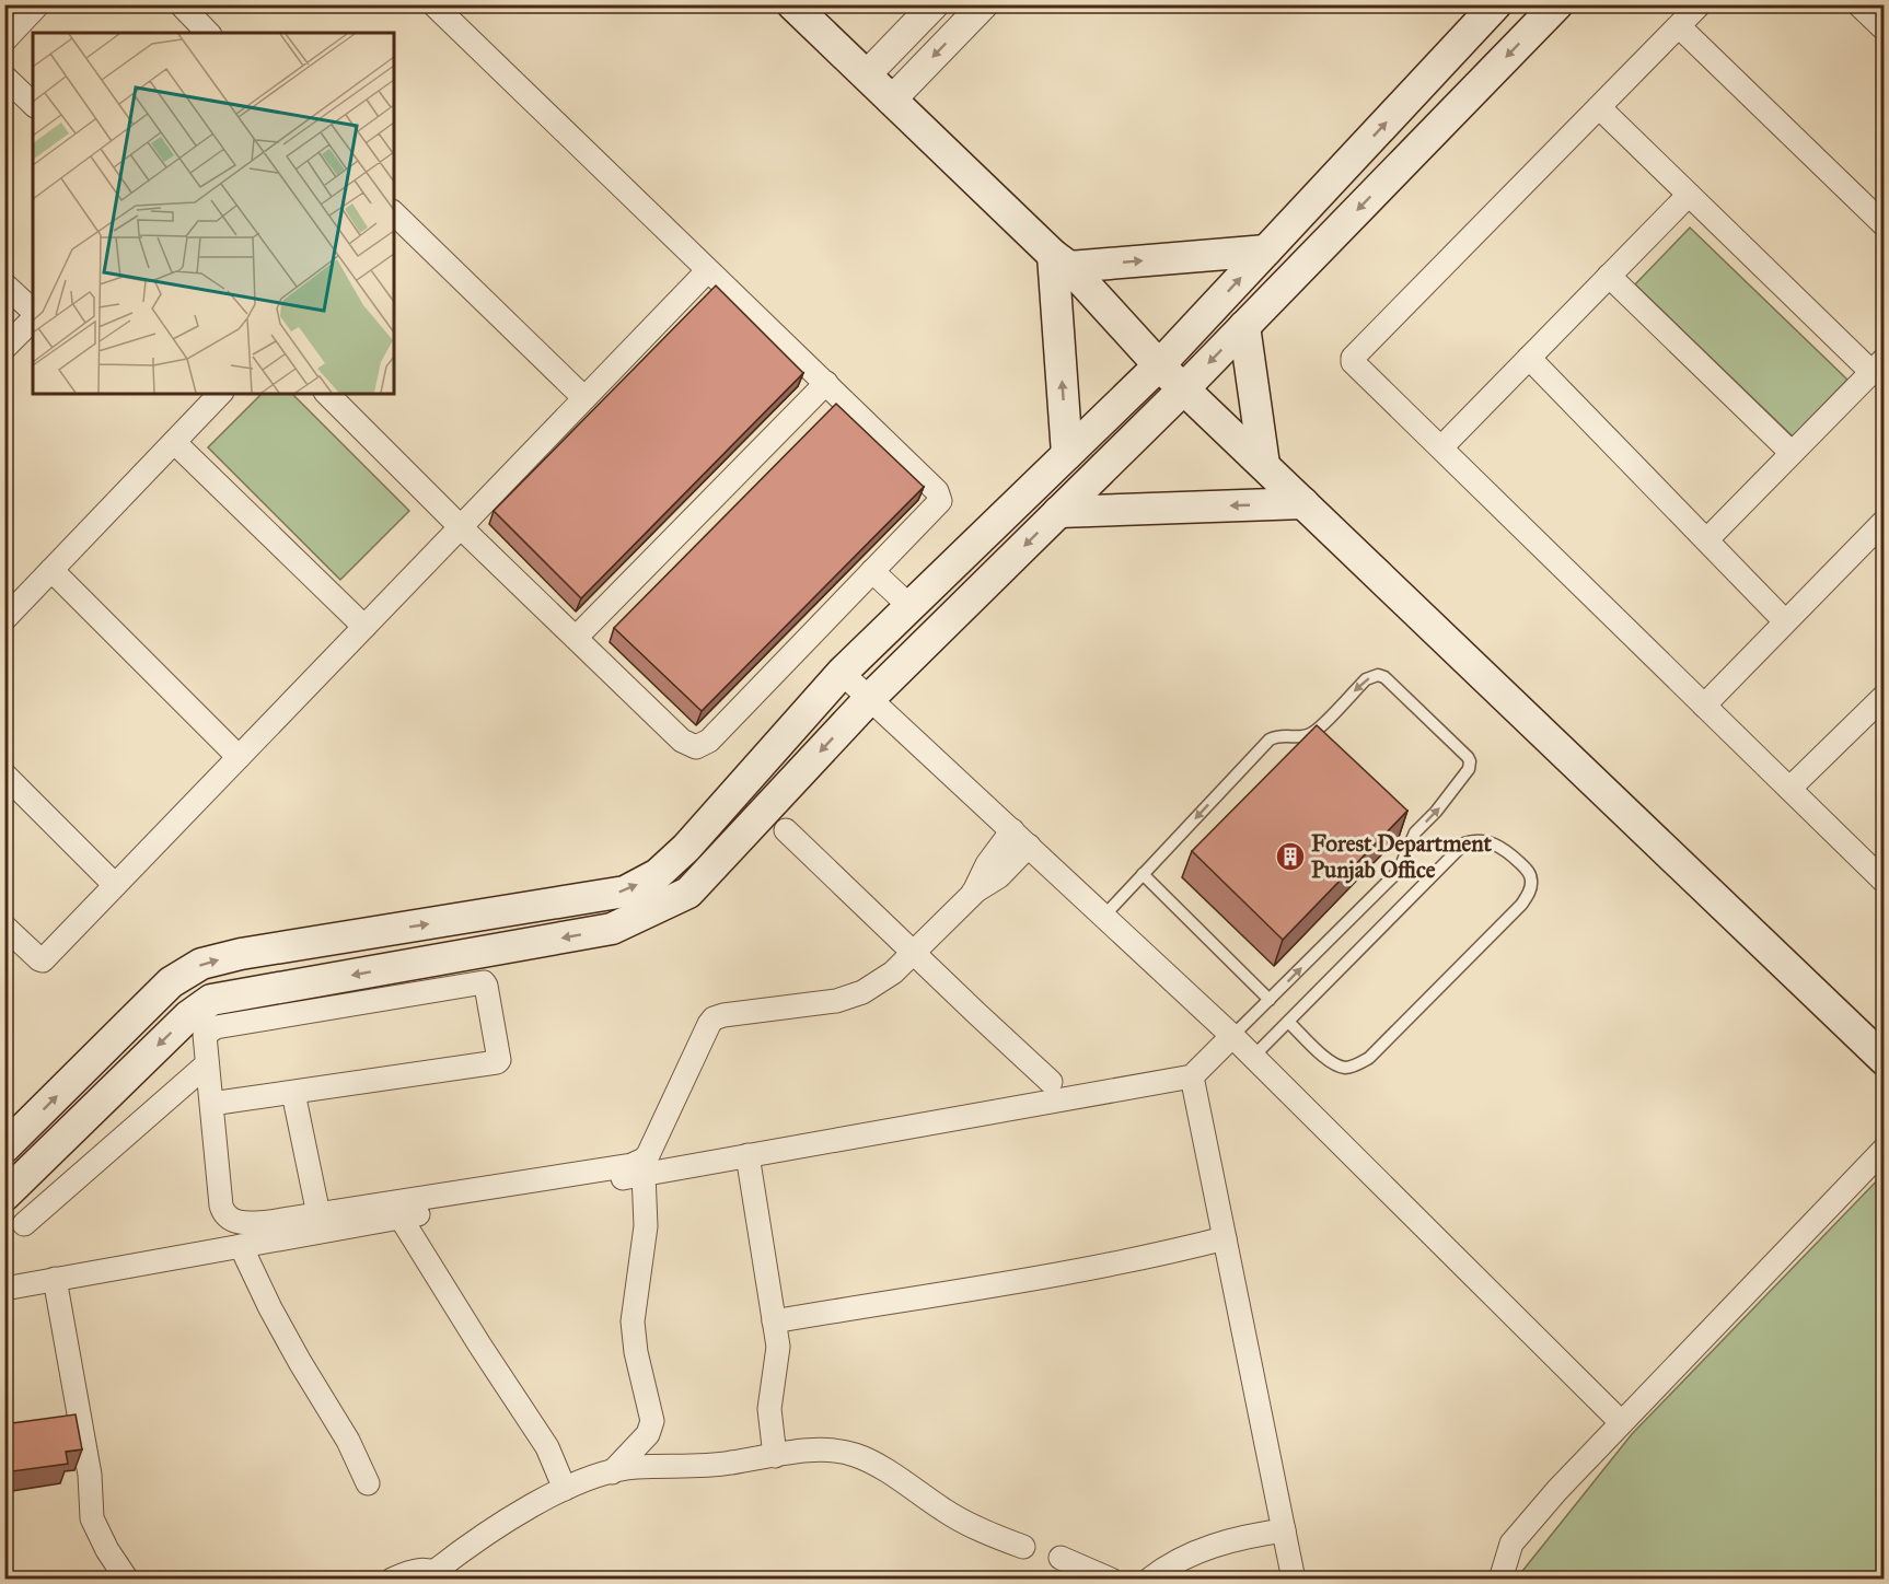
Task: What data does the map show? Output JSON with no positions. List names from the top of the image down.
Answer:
{
  "places": {
    "building": ["Forest Department Punjab Office"]
  }
}
